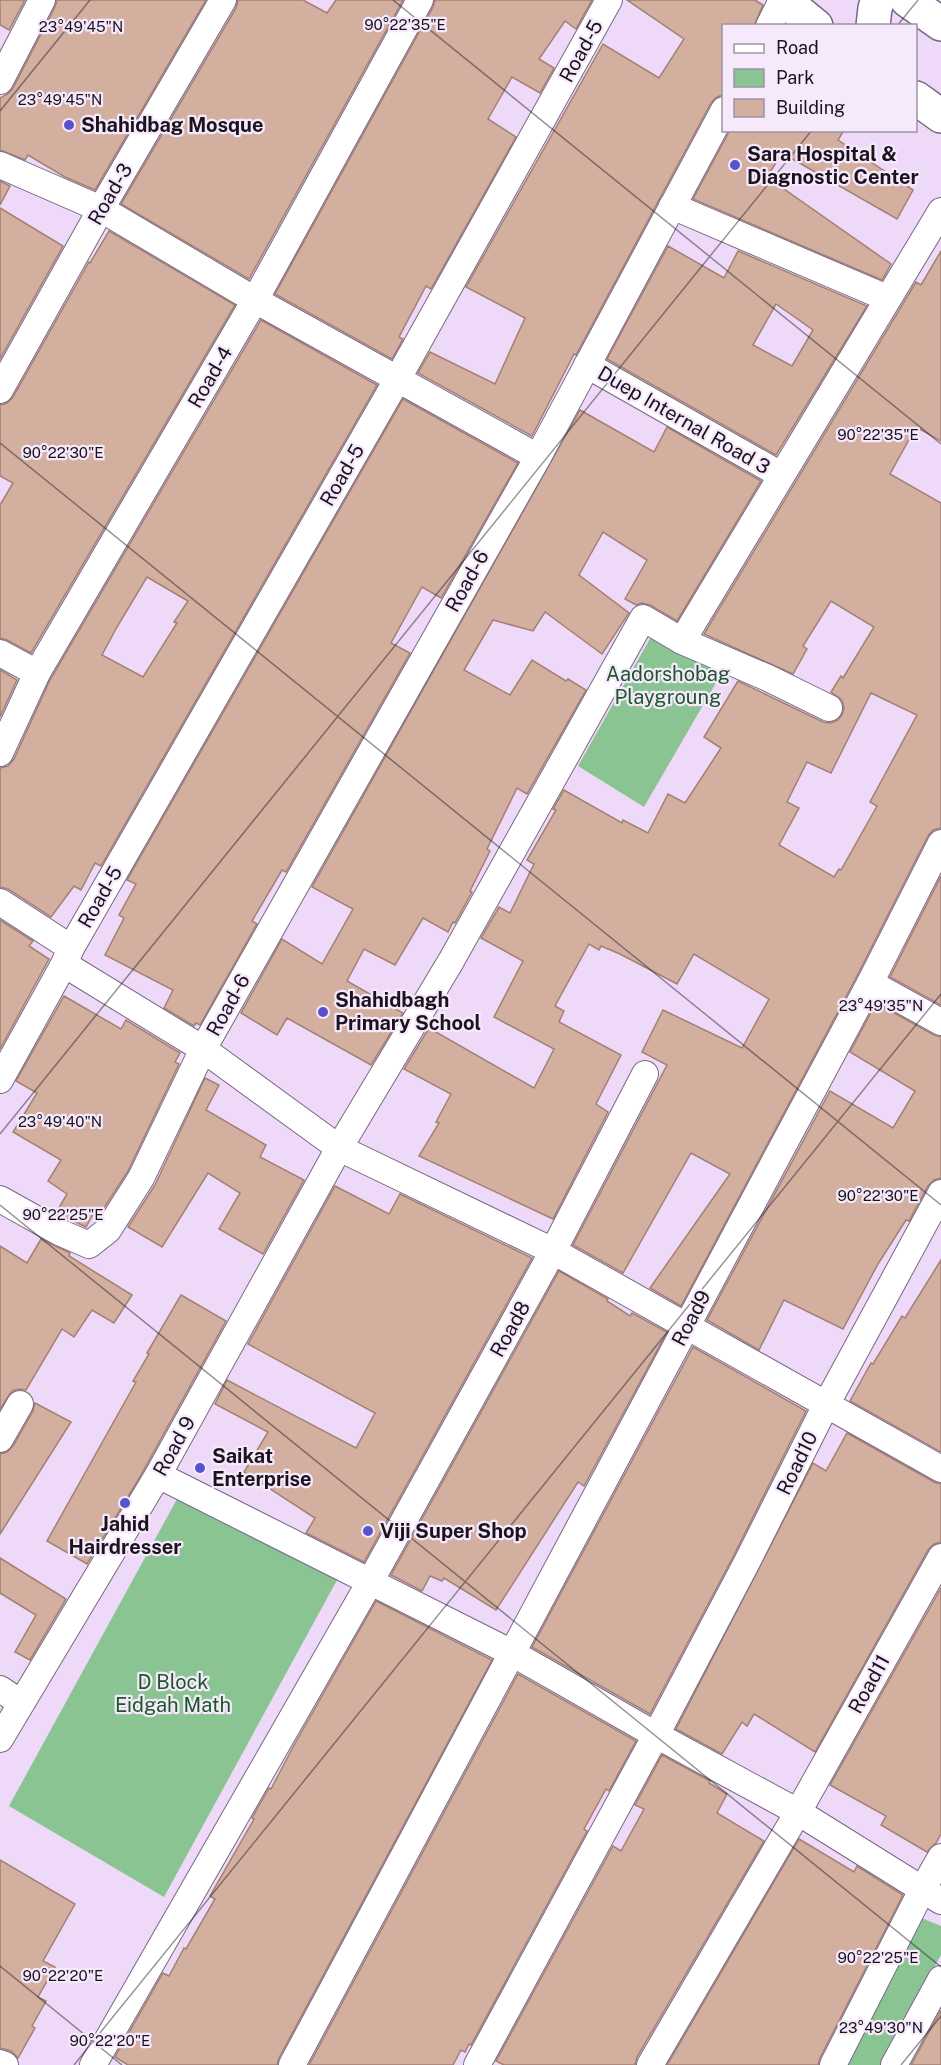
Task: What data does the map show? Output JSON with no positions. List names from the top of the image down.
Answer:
{
  "streets": {
    "street": [
      "Road-5",
      "Road-3",
      "Road-4",
      "Duep Internal Road 3",
      "Road-6",
      "Road9",
      "Road8",
      "Road 9",
      "Road10",
      "Road11"
    ]
  },
  "crossings": [
    ["Duep Internal Road 3", "Road-6"]
  ],
  "parks": ["Aadorshobag Playgroung", "D Block Eidgah Math"],
  "places": [
    "Shahidbag Mosque",
    "Sara Hospital & Diagnostic Center",
    "Shahidbagh Primary School",
    "Saikat Enterprise",
    "Jahid Hairdresser",
    "Viji Super Shop"
  ],
  "legend": ["Road", "Park", "Building"],
  "coordinates": [
    "90°22'35\"E",
    "23°49'45\"N",
    "90°22'30\"E",
    "23°49'35\"N",
    "23°49'40\"N",
    "90°22'25\"E",
    "90°22'20\"E",
    "23°49'30\"N"
  ]
}
